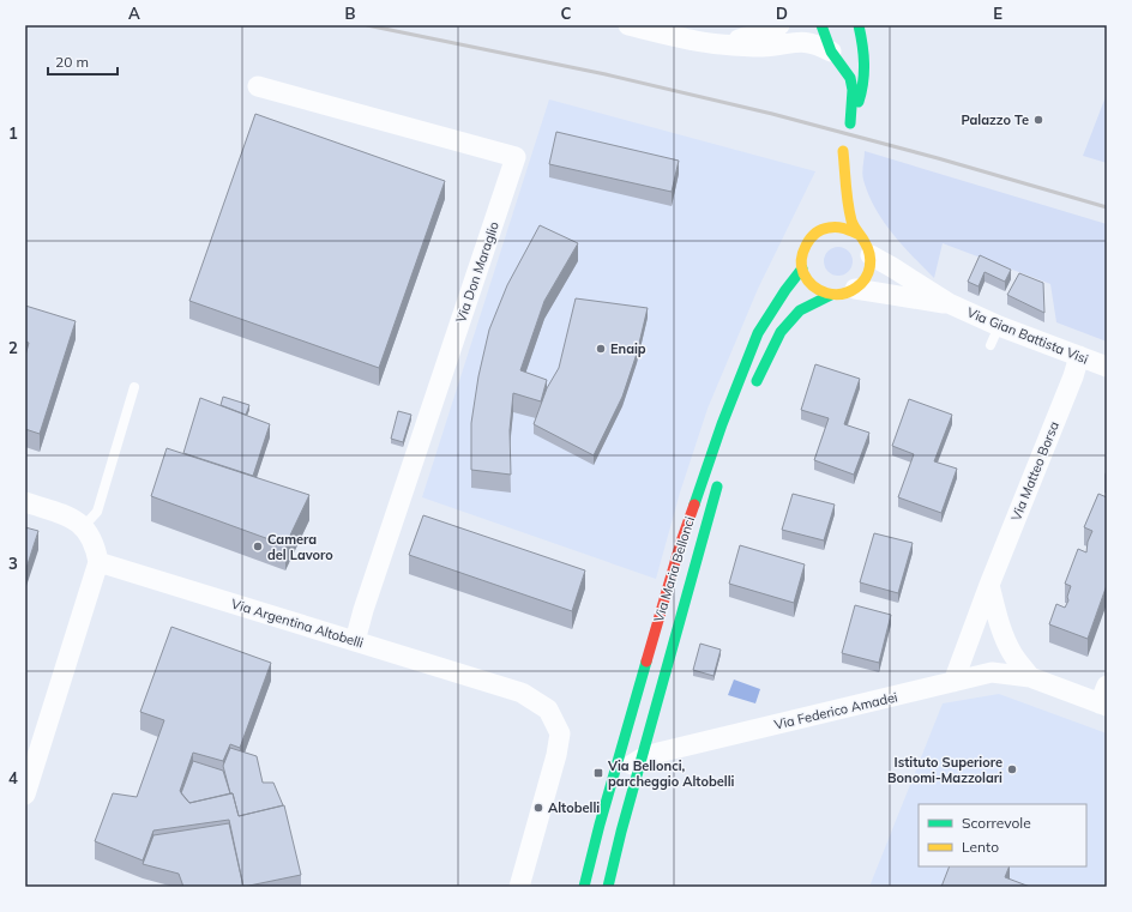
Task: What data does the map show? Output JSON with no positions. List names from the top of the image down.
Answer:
{
  "streets": {
    "street": [
      "Via Don Maraglio",
      "Via Gian Battista Visi",
      "Via Matteo Borsa",
      "Via Maria Bellonci",
      "Via Argentina Altobelli",
      "Via Federico Amadei"
    ]
  },
  "crossings": [
    ["Via Don Maraglio", "Via Argentina Altobelli"],
    ["Via Gian Battista Visi", "Via Matteo Borsa"],
    ["Via Gian Battista Visi", "Via Maria Bellonci"],
    ["Via Matteo Borsa", "Via Federico Amadei"],
    ["Via Maria Bellonci", "Via Federico Amadei"]
  ],
  "places": {
    "other": [
      "Palazzo Te",
      "Enaip",
      "Camera del Lavoro",
      "Istituto Superiore Bonomi-Mazzolari",
      "Altobelli"
    ],
    "transit": ["Via Bellonci, parcheggio Altobelli"]
  },
  "legend": ["Scorrevole", "Lento"],
  "scale_bar": "20 m",
  "grid": {
    "columns": [
      "A",
      "B",
      "C",
      "D",
      "E"
    ],
    "rows": [
      "1",
      "2",
      "3",
      "4"
    ]
  }
}
